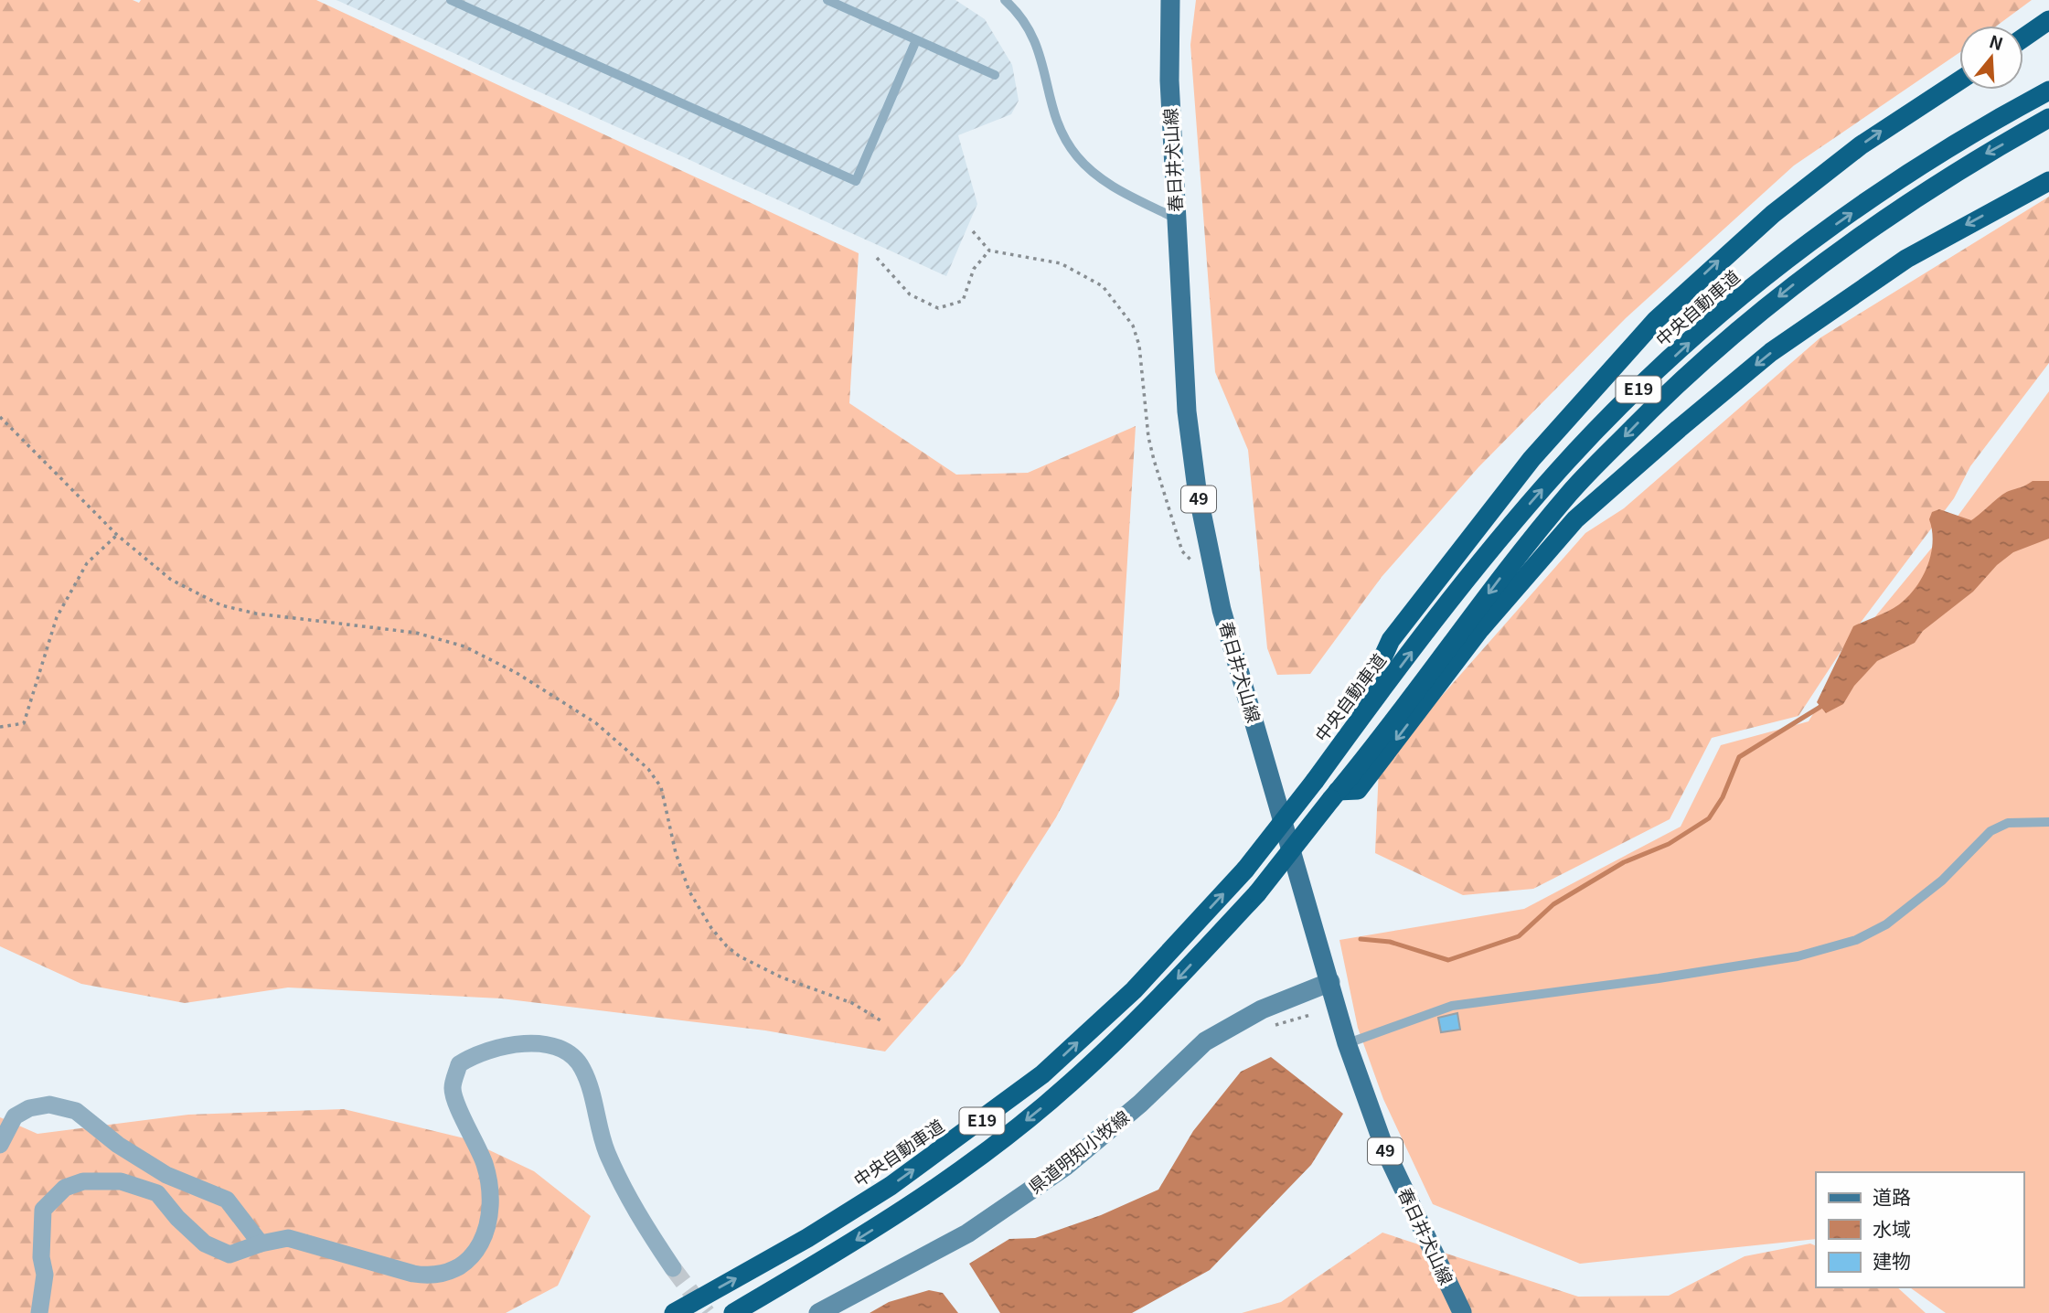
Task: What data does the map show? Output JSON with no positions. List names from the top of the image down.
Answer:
{
  "streets": {
    "highway": ["中央自動車道", "E19"],
    "main road": ["春日井犬山線", "49", "県道明知小牧線"]
  },
  "crossings": [
    ["春日井犬山線", "県道明知小牧線"]
  ],
  "legend": ["道路", "水域", "建物"],
  "north": "top"
}
